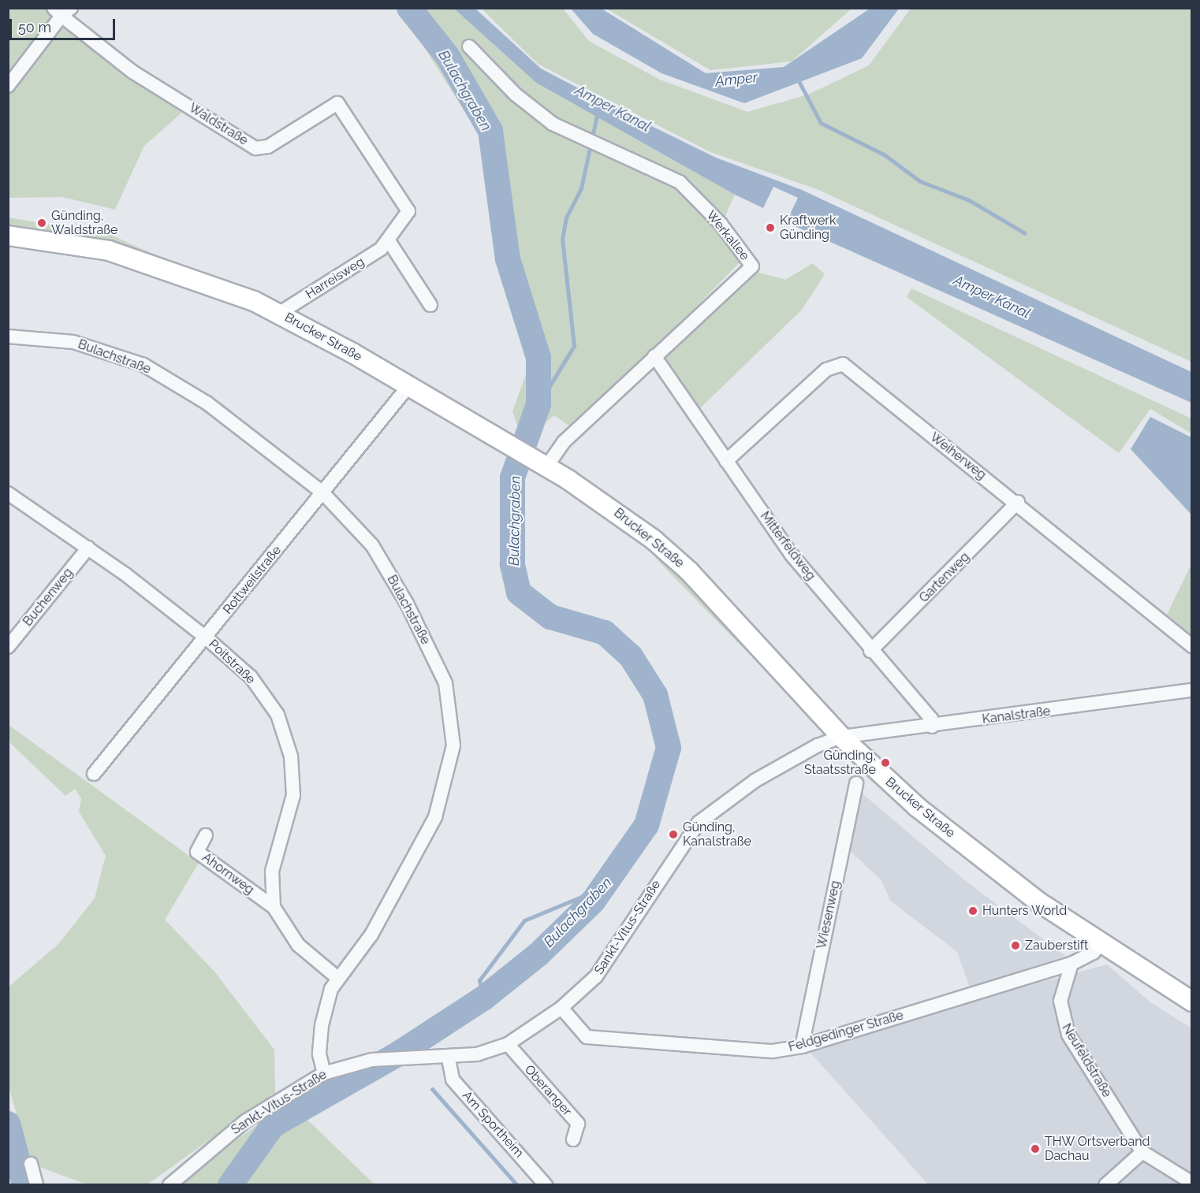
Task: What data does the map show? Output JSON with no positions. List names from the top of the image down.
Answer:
{
  "streets": {
    "main road": ["Brucker Straße"],
    "street": [
      "Waldstraße",
      "Werkallee",
      "Harreisweg",
      "Bulachstraße",
      "Weiherweg",
      "Mitterfeldweg",
      "Gartenweg",
      "Rottweilstraße",
      "Buchenweg",
      "Poitstraße",
      "Kanalstraße",
      "Ahornweg",
      "Wiesenweg",
      "Sankt-Vitus-Straße",
      "Feldgedinger Straße",
      "Neufeldstraße",
      "Oberanger",
      "Am Sportheim"
    ]
  },
  "crossings": [
    ["Waldstraße", "Harreisweg"],
    ["Werkallee", "Brucker Straße"],
    ["Werkallee", "Mitterfeldweg"],
    ["Harreisweg", "Brucker Straße"],
    ["Brucker Straße", "Rottweilstraße"],
    ["Brucker Straße", "Kanalstraße"],
    ["Brucker Straße", "Sankt-Vitus-Straße"],
    ["Brucker Straße", "Feldgedinger Straße"],
    ["Bulachstraße", "Rottweilstraße"],
    ["Bulachstraße", "Sankt-Vitus-Straße"],
    ["Weiherweg", "Mitterfeldweg"],
    ["Weiherweg", "Gartenweg"],
    ["Mitterfeldweg", "Gartenweg"],
    ["Mitterfeldweg", "Kanalstraße"],
    ["Rottweilstraße", "Poitstraße"],
    ["Buchenweg", "Poitstraße"],
    ["Poitstraße", "Ahornweg"],
    ["Kanalstraße", "Sankt-Vitus-Straße"],
    ["Wiesenweg", "Feldgedinger Straße"],
    ["Sankt-Vitus-Straße", "Feldgedinger Straße"],
    ["Sankt-Vitus-Straße", "Oberanger"],
    ["Sankt-Vitus-Straße", "Am Sportheim"],
    ["Feldgedinger Straße", "Neufeldstraße"]
  ],
  "water": ["Amper", "Bulachgraben", "Amper Kanal"],
  "places": [
    "Günding, Waldstraße",
    "Kraftwerk Günding",
    "Günding, Staatsstraße",
    "Günding, Kanalstraße",
    "Hunters World",
    "Zauberstift",
    "THW Ortsverband Dachau"
  ],
  "scale_bar": "50 m"
}
